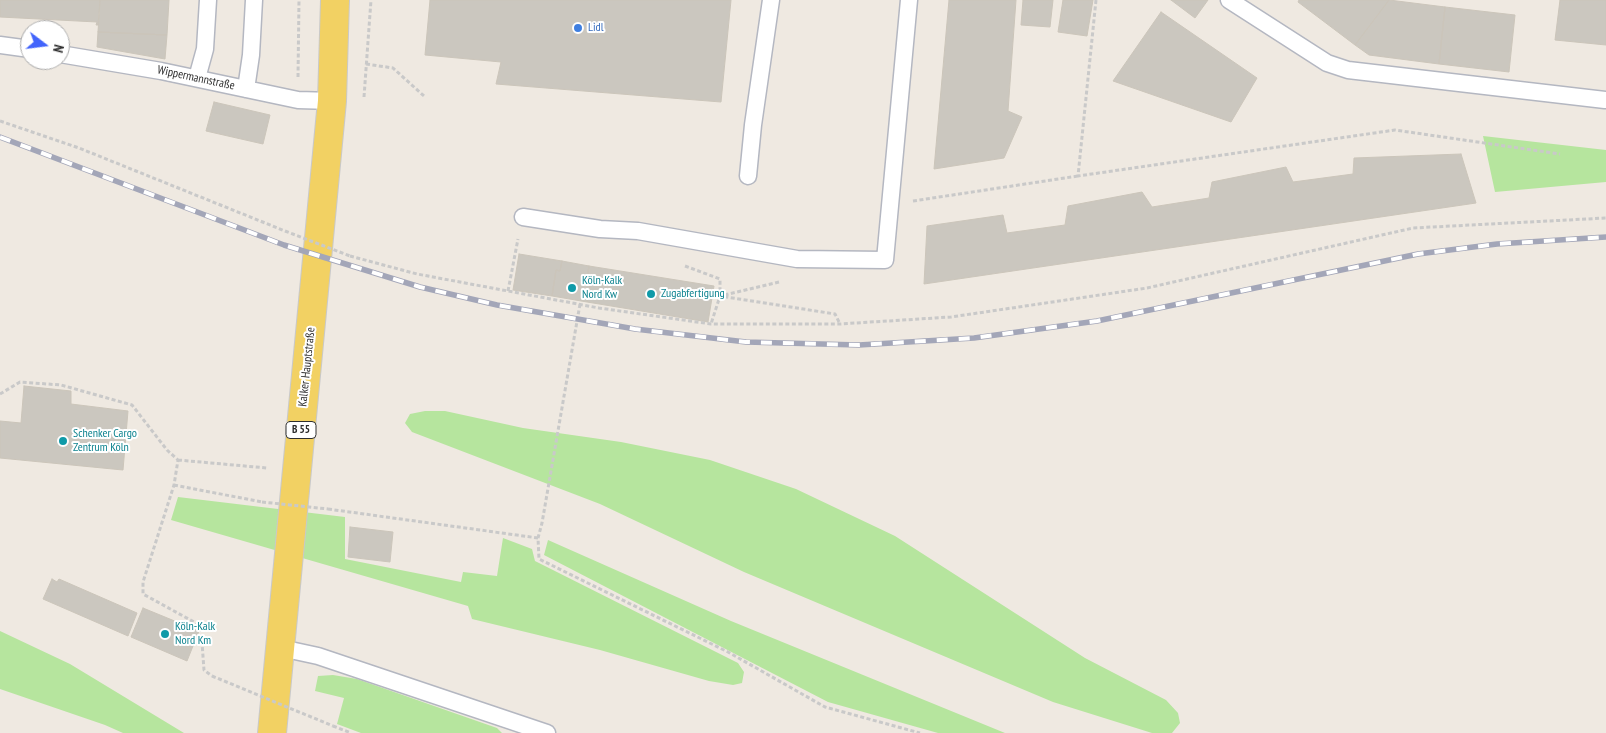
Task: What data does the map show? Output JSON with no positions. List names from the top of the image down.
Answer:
{
  "streets": {
    "main road": ["Kalker Hauptstraße", "B 55"],
    "lane": ["Wippermannstraße"]
  },
  "crossings": [
    ["Wippermannstraße", "Kalker Hauptstraße"]
  ],
  "places": [
    "Lidl",
    "Köln-Kalk Nord Kw",
    "Zugabfertigung",
    "Schenker Cargo Zentrum Köln",
    "Köln-Kalk Nord Km"
  ],
  "north": "right"
}
